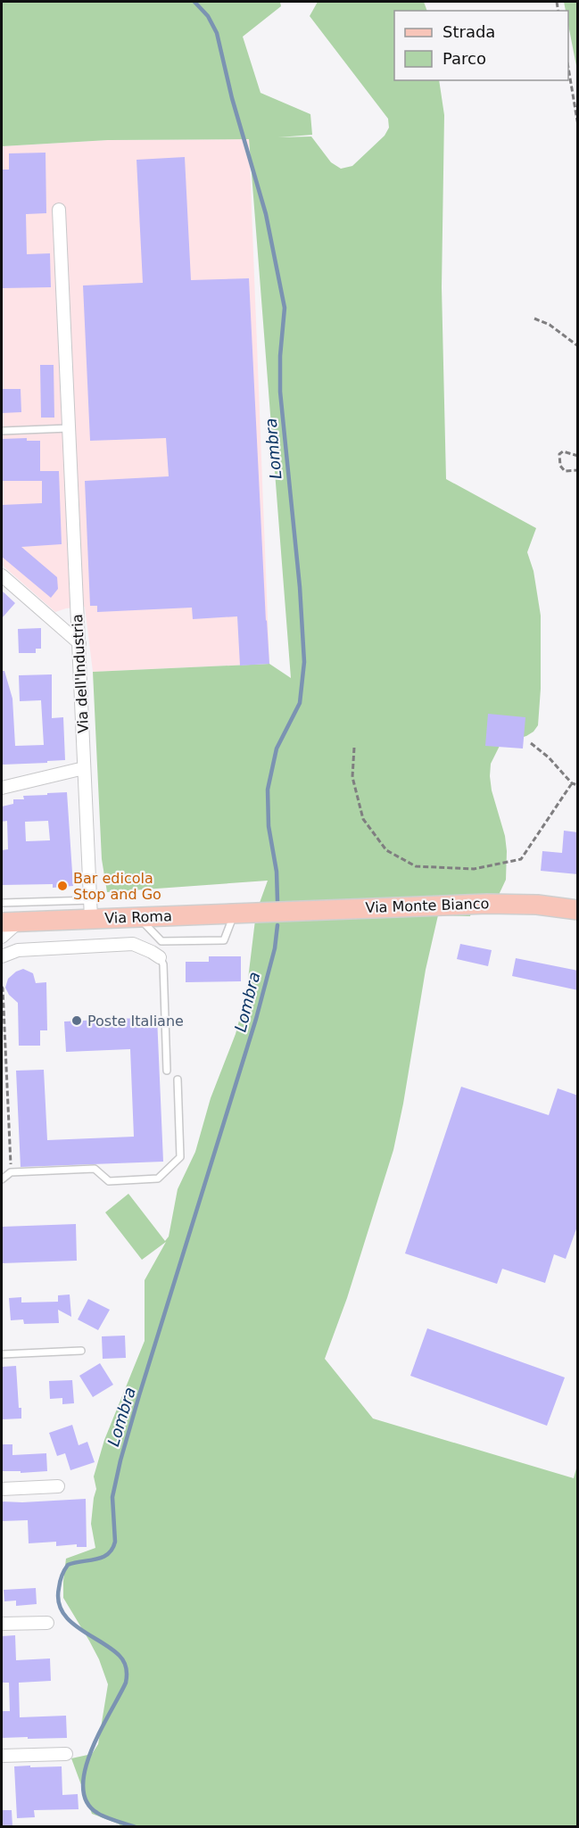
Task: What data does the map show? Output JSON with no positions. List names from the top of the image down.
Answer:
{
  "streets": {
    "main road": ["Via Monte Bianco", "Via Roma"],
    "street": ["Via dell'Industria"]
  },
  "crossings": [
    ["Via dell'Industria", "Via Roma"],
    ["Via Monte Bianco", "Via Roma"]
  ],
  "water": ["Lombra"],
  "places": ["Bar edicola Stop and Go", "Poste Italiane"],
  "legend": ["Strada", "Parco"]
}
